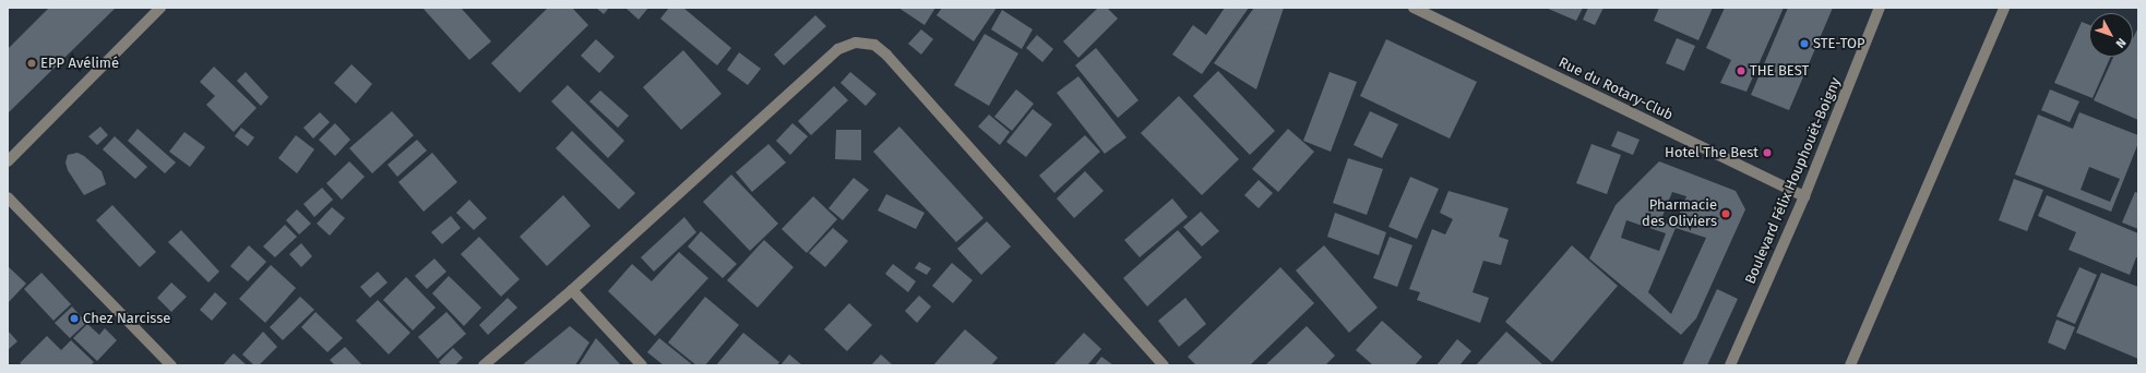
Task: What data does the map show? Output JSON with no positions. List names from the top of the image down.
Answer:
{
  "streets": {
    "street": ["Rue du Rotary-Club", "Boulevard Félix Houphouët-Boigny"]
  },
  "crossings": [
    ["Rue du Rotary-Club", "Boulevard Félix Houphouët-Boigny"]
  ],
  "places": [
    "STE-TOP",
    "EPP Avélimé",
    "THE BEST",
    "Hotel The Best",
    "Pharmacie des Oliviers",
    "Chez Narcisse"
  ],
  "north": "bottom right"
}
